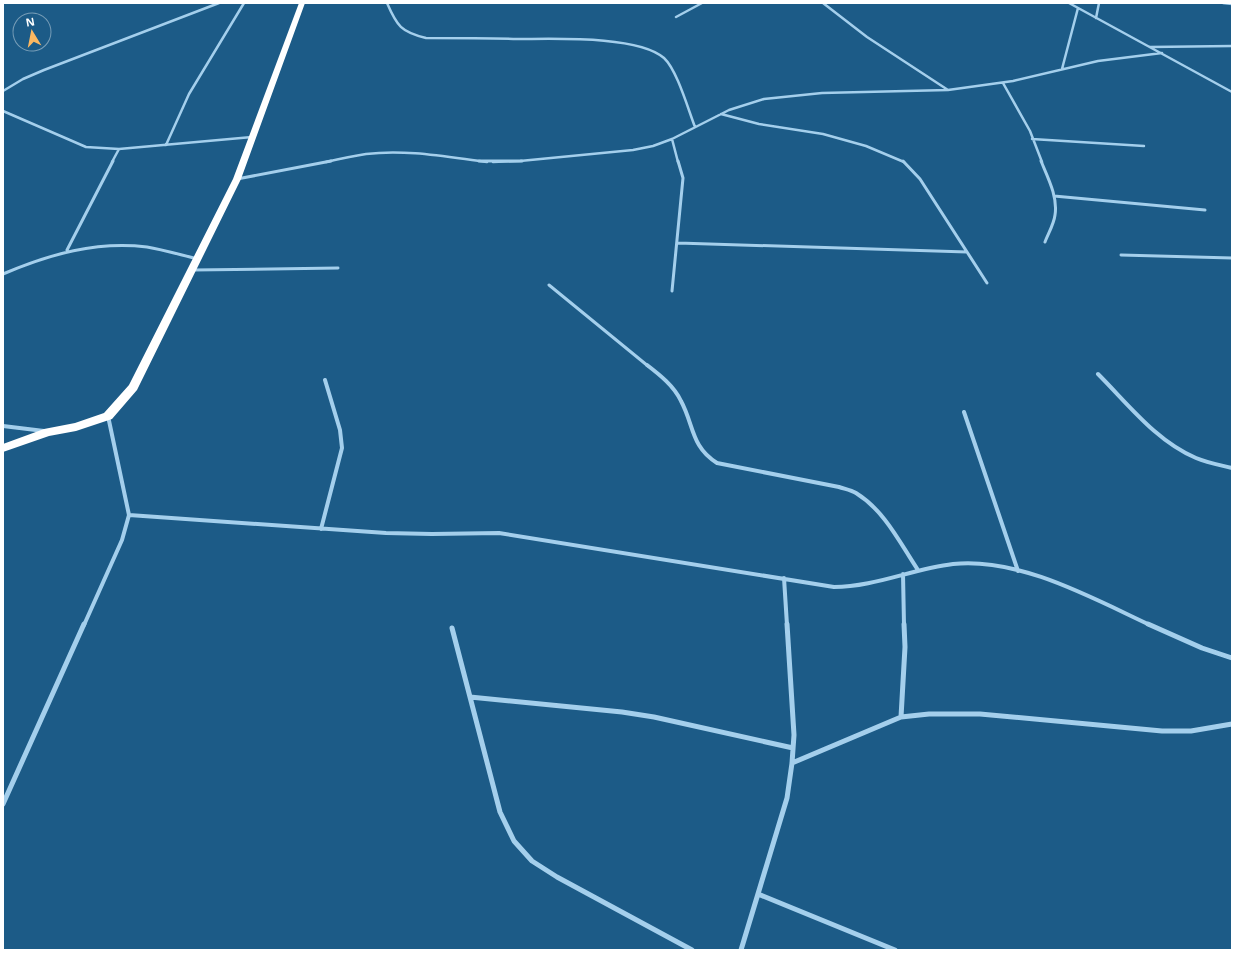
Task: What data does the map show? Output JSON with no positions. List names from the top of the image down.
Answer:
{
  "north": "top"
}
